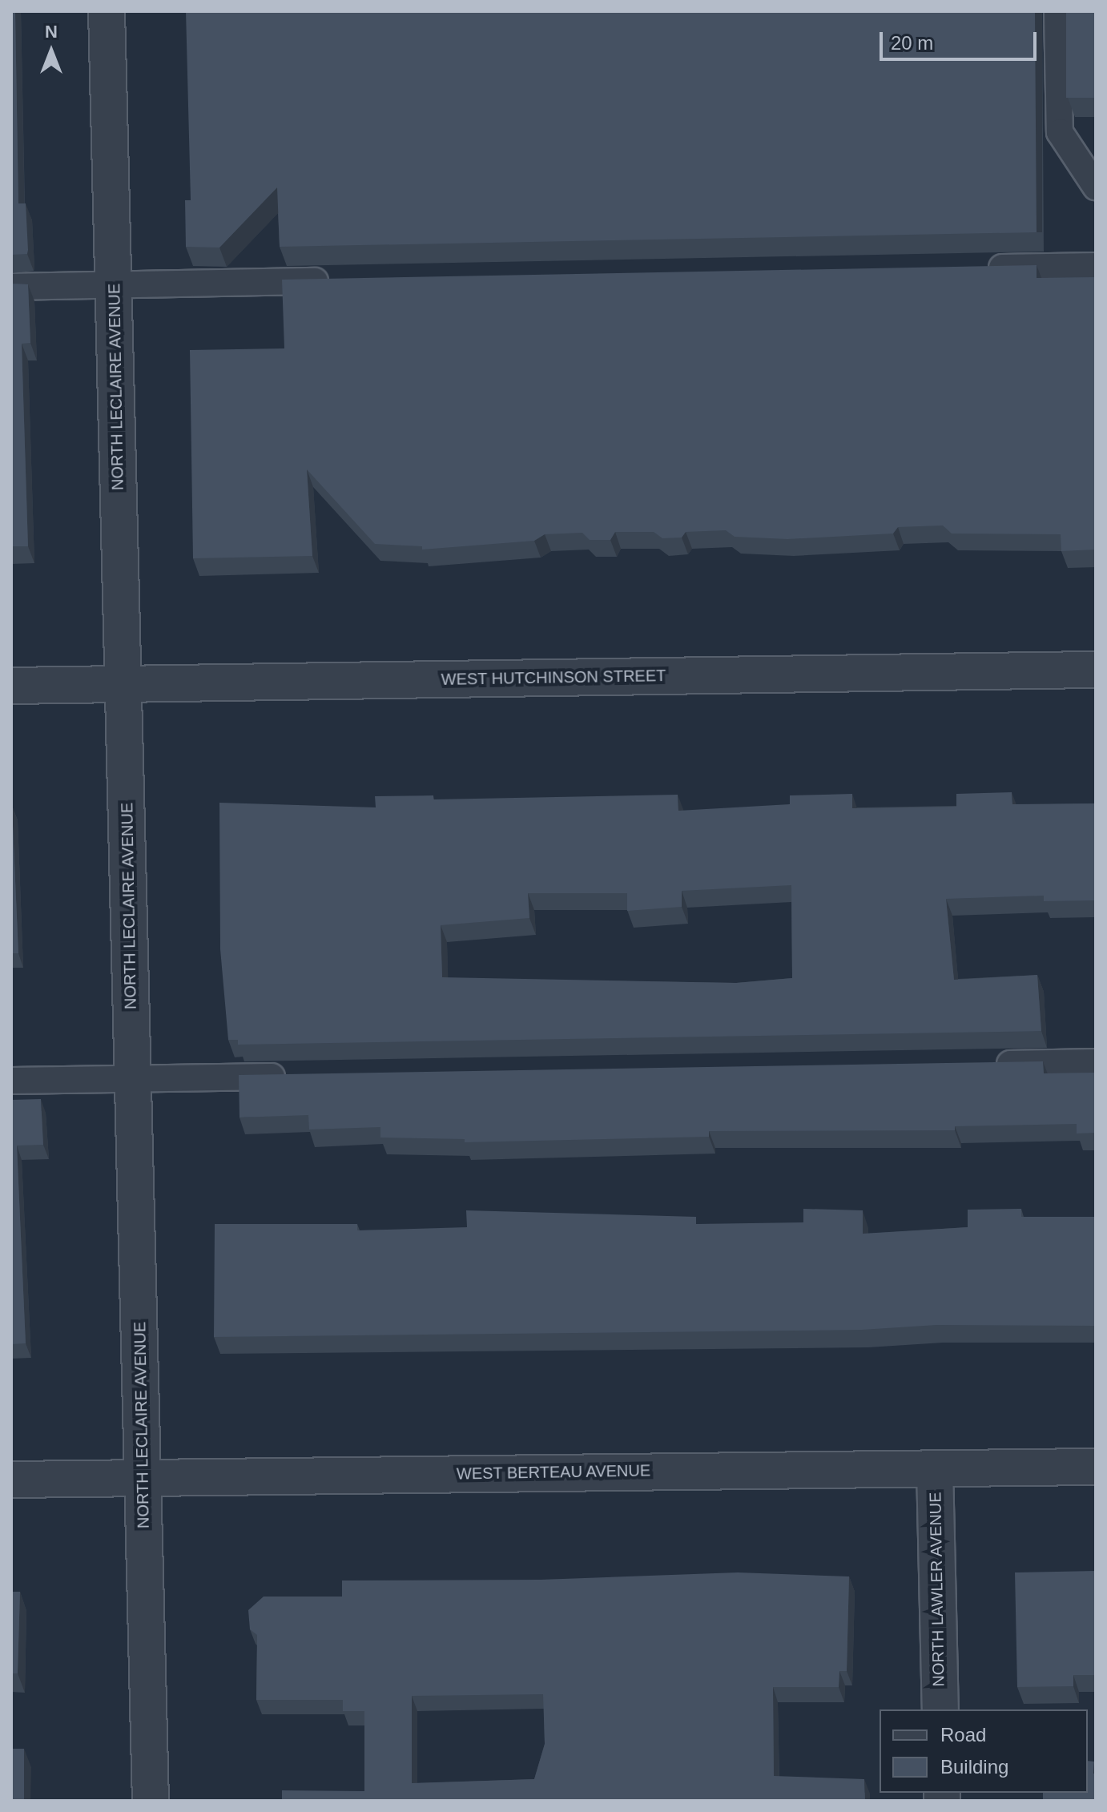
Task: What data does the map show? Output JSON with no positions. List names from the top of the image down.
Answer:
{
  "streets": {
    "street": [
      "NORTH LECLAIRE AVENUE",
      "WEST HUTCHINSON STREET",
      "WEST BERTEAU AVENUE",
      "NORTH LAWLER AVENUE"
    ]
  },
  "crossings": [
    ["NORTH LECLAIRE AVENUE", "WEST HUTCHINSON STREET"],
    ["NORTH LECLAIRE AVENUE", "WEST BERTEAU AVENUE"],
    ["WEST BERTEAU AVENUE", "NORTH LAWLER AVENUE"]
  ],
  "legend": ["Road", "Building"],
  "scale_bar": "20 m",
  "north": "top"
}
